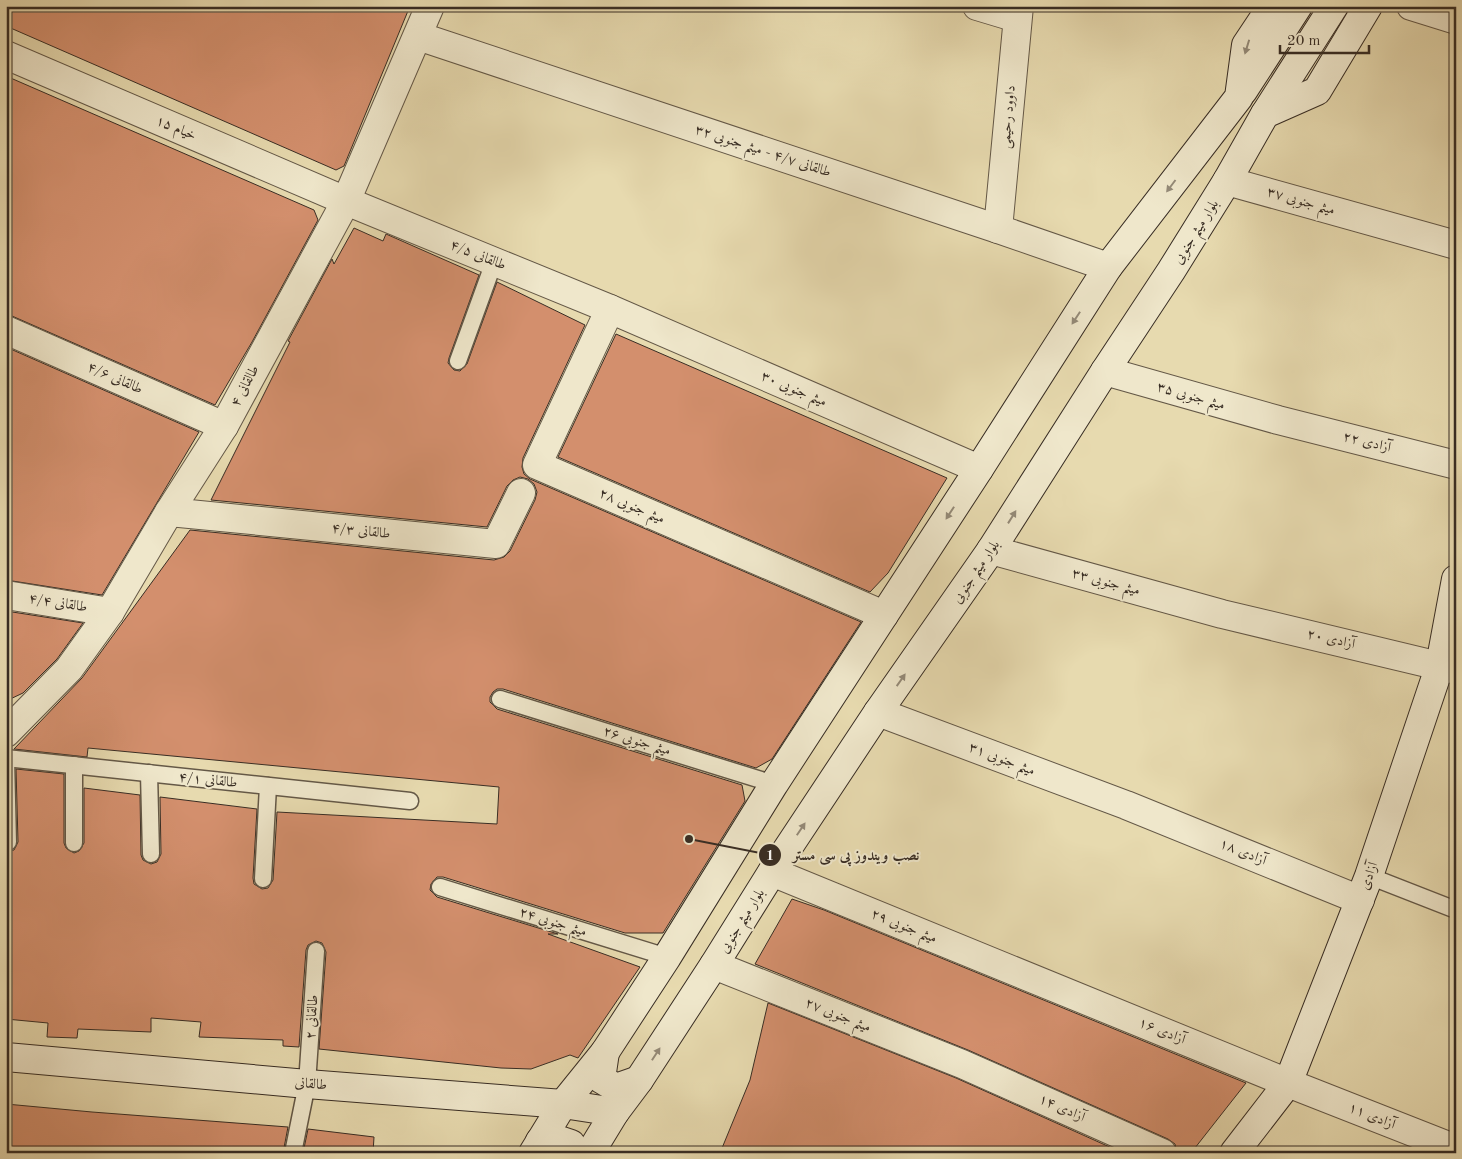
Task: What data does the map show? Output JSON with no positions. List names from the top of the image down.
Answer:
{
  "streets": {
    "street": [
      "داوود رحیمی",
      "خیام ۱۵",
      "طالقانی ۴/۷ - میثم جنوبی ۳۲",
      "میثم جنوبی ۳۷",
      "بلوار میثم جنوبی",
      "طالقانی ۴/۵",
      "طالقانی ۴/۶",
      "طالقانی ۴",
      "میثم جنوبی ۳۰",
      "میثم جنوبی ۳۵",
      "آزادی ۲۲",
      "میثم جنوبی ۲۸",
      "طالقانی ۴/۳",
      "میثم جنوبی ۳۳",
      "طالقانی ۴/۴",
      "آزادی ۲۰",
      "میثم جنوبی ۳۱",
      "آزادی ۱۸",
      "آزادی",
      "میثم جنوبی ۲۹",
      "میثم جنوبی ۲۷",
      "آزادی ۱۶",
      "طالقانی",
      "آزادی ۱۴",
      "آزادی ۱۱"
    ],
    "lane": [
      "میثم جنوبی ۲۶",
      "طالقانی ۴/۱",
      "میثم جنوبی ۲۴",
      "طالقانی ۲"
    ]
  },
  "crossings": [
    ["داوود رحیمی", "طالقانی ۴/۷ - میثم جنوبی ۳۲"],
    ["خیام ۱۵", "طالقانی ۴/۵"],
    ["خیام ۱۵", "طالقانی ۴"],
    ["طالقانی ۴/۷ - میثم جنوبی ۳۲", "طالقانی ۴"],
    ["میثم جنوبی ۳۷", "بلوار میثم جنوبی"],
    ["بلوار میثم جنوبی", "میثم جنوبی ۳۵"],
    ["بلوار میثم جنوبی", "میثم جنوبی ۳۳"],
    ["بلوار میثم جنوبی", "میثم جنوبی ۳۱"],
    ["بلوار میثم جنوبی", "میثم جنوبی ۲۹"],
    ["بلوار میثم جنوبی", "میثم جنوبی ۲۷"],
    ["بلوار میثم جنوبی", "طالقانی"],
    ["طالقانی ۴/۵", "طالقانی ۴"],
    ["طالقانی ۴/۵", "میثم جنوبی ۳۰"],
    ["طالقانی ۴/۵", "میثم جنوبی ۲۸"],
    ["طالقانی ۴/۶", "طالقانی ۴"],
    ["طالقانی ۴", "طالقانی ۴/۳"],
    ["طالقانی ۴", "طالقانی ۴/۴"],
    ["میثم جنوبی ۳۰", "میثم جنوبی ۲۸"],
    ["میثم جنوبی ۳۵", "آزادی ۲۲"],
    ["میثم جنوبی ۳۳", "آزادی ۲۰"],
    ["آزادی ۲۰", "آزادی"],
    ["میثم جنوبی ۳۱", "آزادی ۱۸"],
    ["آزادی ۱۸", "آزادی"],
    ["آزادی", "آزادی ۱۶"],
    ["آزادی", "آزادی ۱۱"],
    ["میثم جنوبی ۲۹", "آزادی ۱۶"],
    ["میثم جنوبی ۲۷", "آزادی ۱۴"],
    ["طالقانی ۲", "طالقانی"],
    ["آزادی ۱۶", "آزادی ۱۱"]
  ],
  "places": ["نصب ویندوز پی سی مستر"],
  "scale_bar": "20 m"
}
